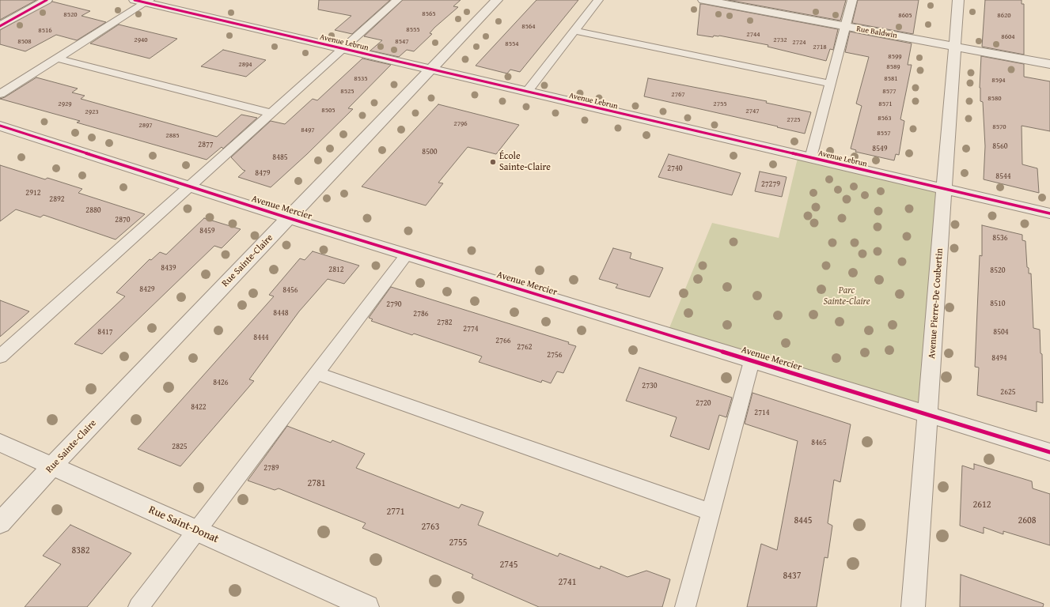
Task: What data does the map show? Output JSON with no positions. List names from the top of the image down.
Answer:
{
  "streets": {
    "street": [
      "Rue Baldwin",
      "Avenue Lebrun",
      "Avenue Mercier",
      "Rue Sainte-Claire",
      "Avenue Pierre-De Coubertin",
      "Rue Saint-Donat"
    ]
  },
  "crossings": [
    ["Rue Baldwin", "Avenue Pierre-De Coubertin"],
    ["Avenue Lebrun", "Rue Sainte-Claire"],
    ["Avenue Lebrun", "Avenue Pierre-De Coubertin"],
    ["Avenue Mercier", "Rue Sainte-Claire"],
    ["Avenue Mercier", "Avenue Pierre-De Coubertin"],
    ["Rue Sainte-Claire", "Rue Saint-Donat"]
  ],
  "parks": ["Parc Sainte-Claire"],
  "places": ["École Sainte-Claire"],
  "house_numbers": [
    "8565",
    "8520",
    "8605",
    "8620",
    "8564",
    "8555",
    "8516",
    "2744",
    "8604",
    "2940",
    "2732",
    "8508",
    "8547",
    "2724",
    "8554",
    "2718",
    "8599",
    "2894",
    "8589",
    "8535",
    "8581",
    "8594",
    "8525",
    "8577",
    "2767",
    "8580",
    "2929",
    "2755",
    "8571",
    "8505",
    "2747",
    "2923",
    "8563",
    "2725",
    "2796",
    "2897",
    "8570",
    "8497",
    "8557",
    "2885",
    "2877",
    "8560",
    "8549",
    "8500",
    "8485",
    "2740",
    "8479",
    "8544",
    "27279",
    "2912",
    "2892",
    "2880",
    "2870",
    "8459",
    "8536",
    "8439",
    "2812",
    "8520",
    "8429",
    "8456",
    "8510",
    "2790",
    "8448",
    "2786",
    "2782",
    "2774",
    "8417",
    "8504",
    "8444",
    "2766",
    "2762",
    "2756",
    "8494",
    "8426",
    "2730",
    "2625",
    "2720",
    "8422",
    "2714",
    "8465",
    "2825",
    "2789",
    "2781",
    "2612",
    "2771",
    "8445",
    "2608",
    "2763",
    "2755",
    "8382",
    "2745",
    "8437",
    "2741"
  ]
}
